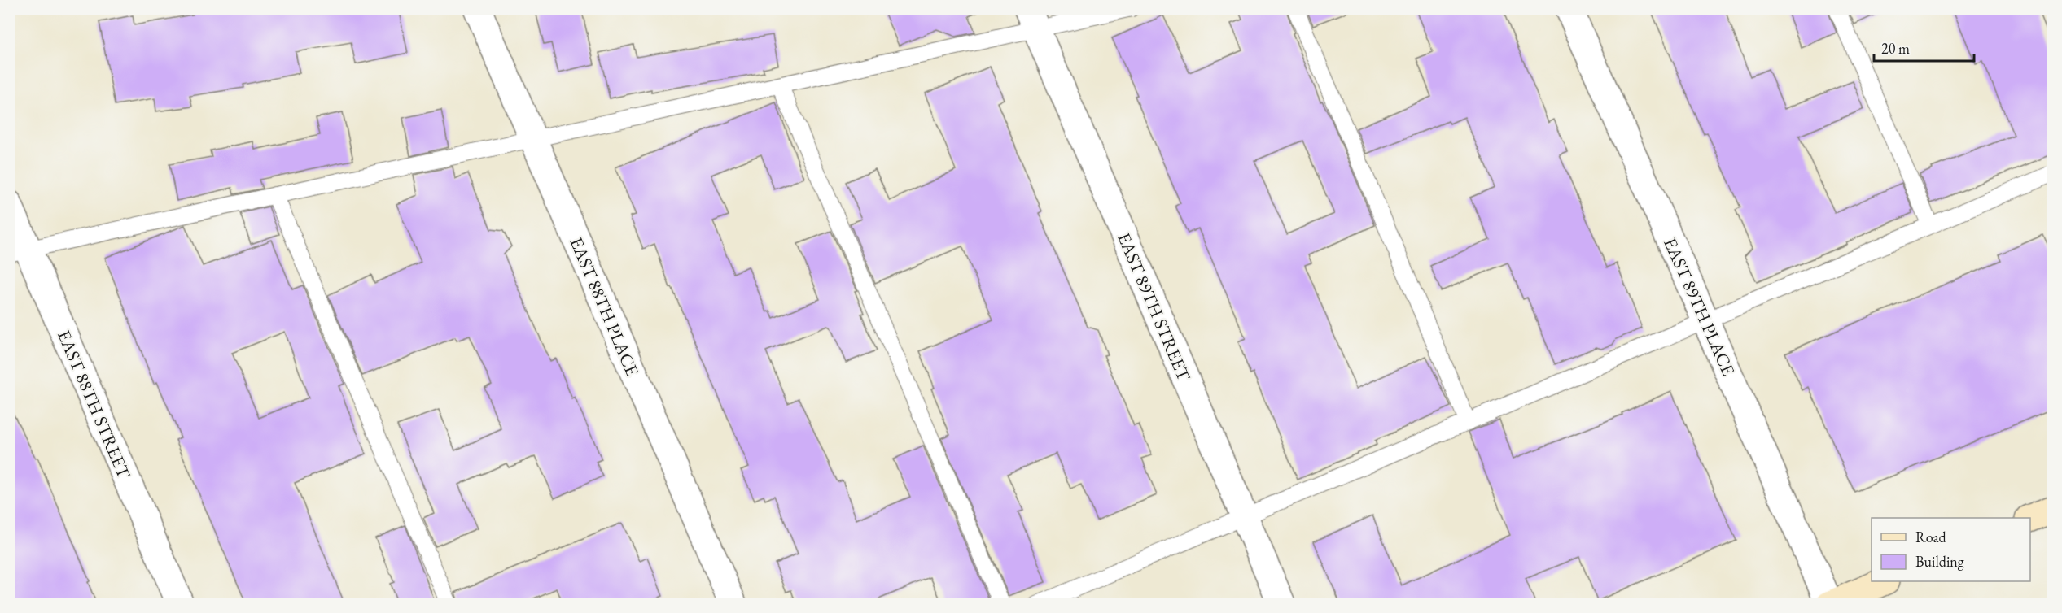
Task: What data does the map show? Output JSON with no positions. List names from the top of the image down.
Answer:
{
  "streets": {
    "street": [
      "EAST 88TH PLACE",
      "EAST 89TH STREET",
      "EAST 89TH PLACE",
      "EAST 88TH STREET"
    ]
  },
  "legend": ["Road", "Building"],
  "scale_bar": "20 m"
}
